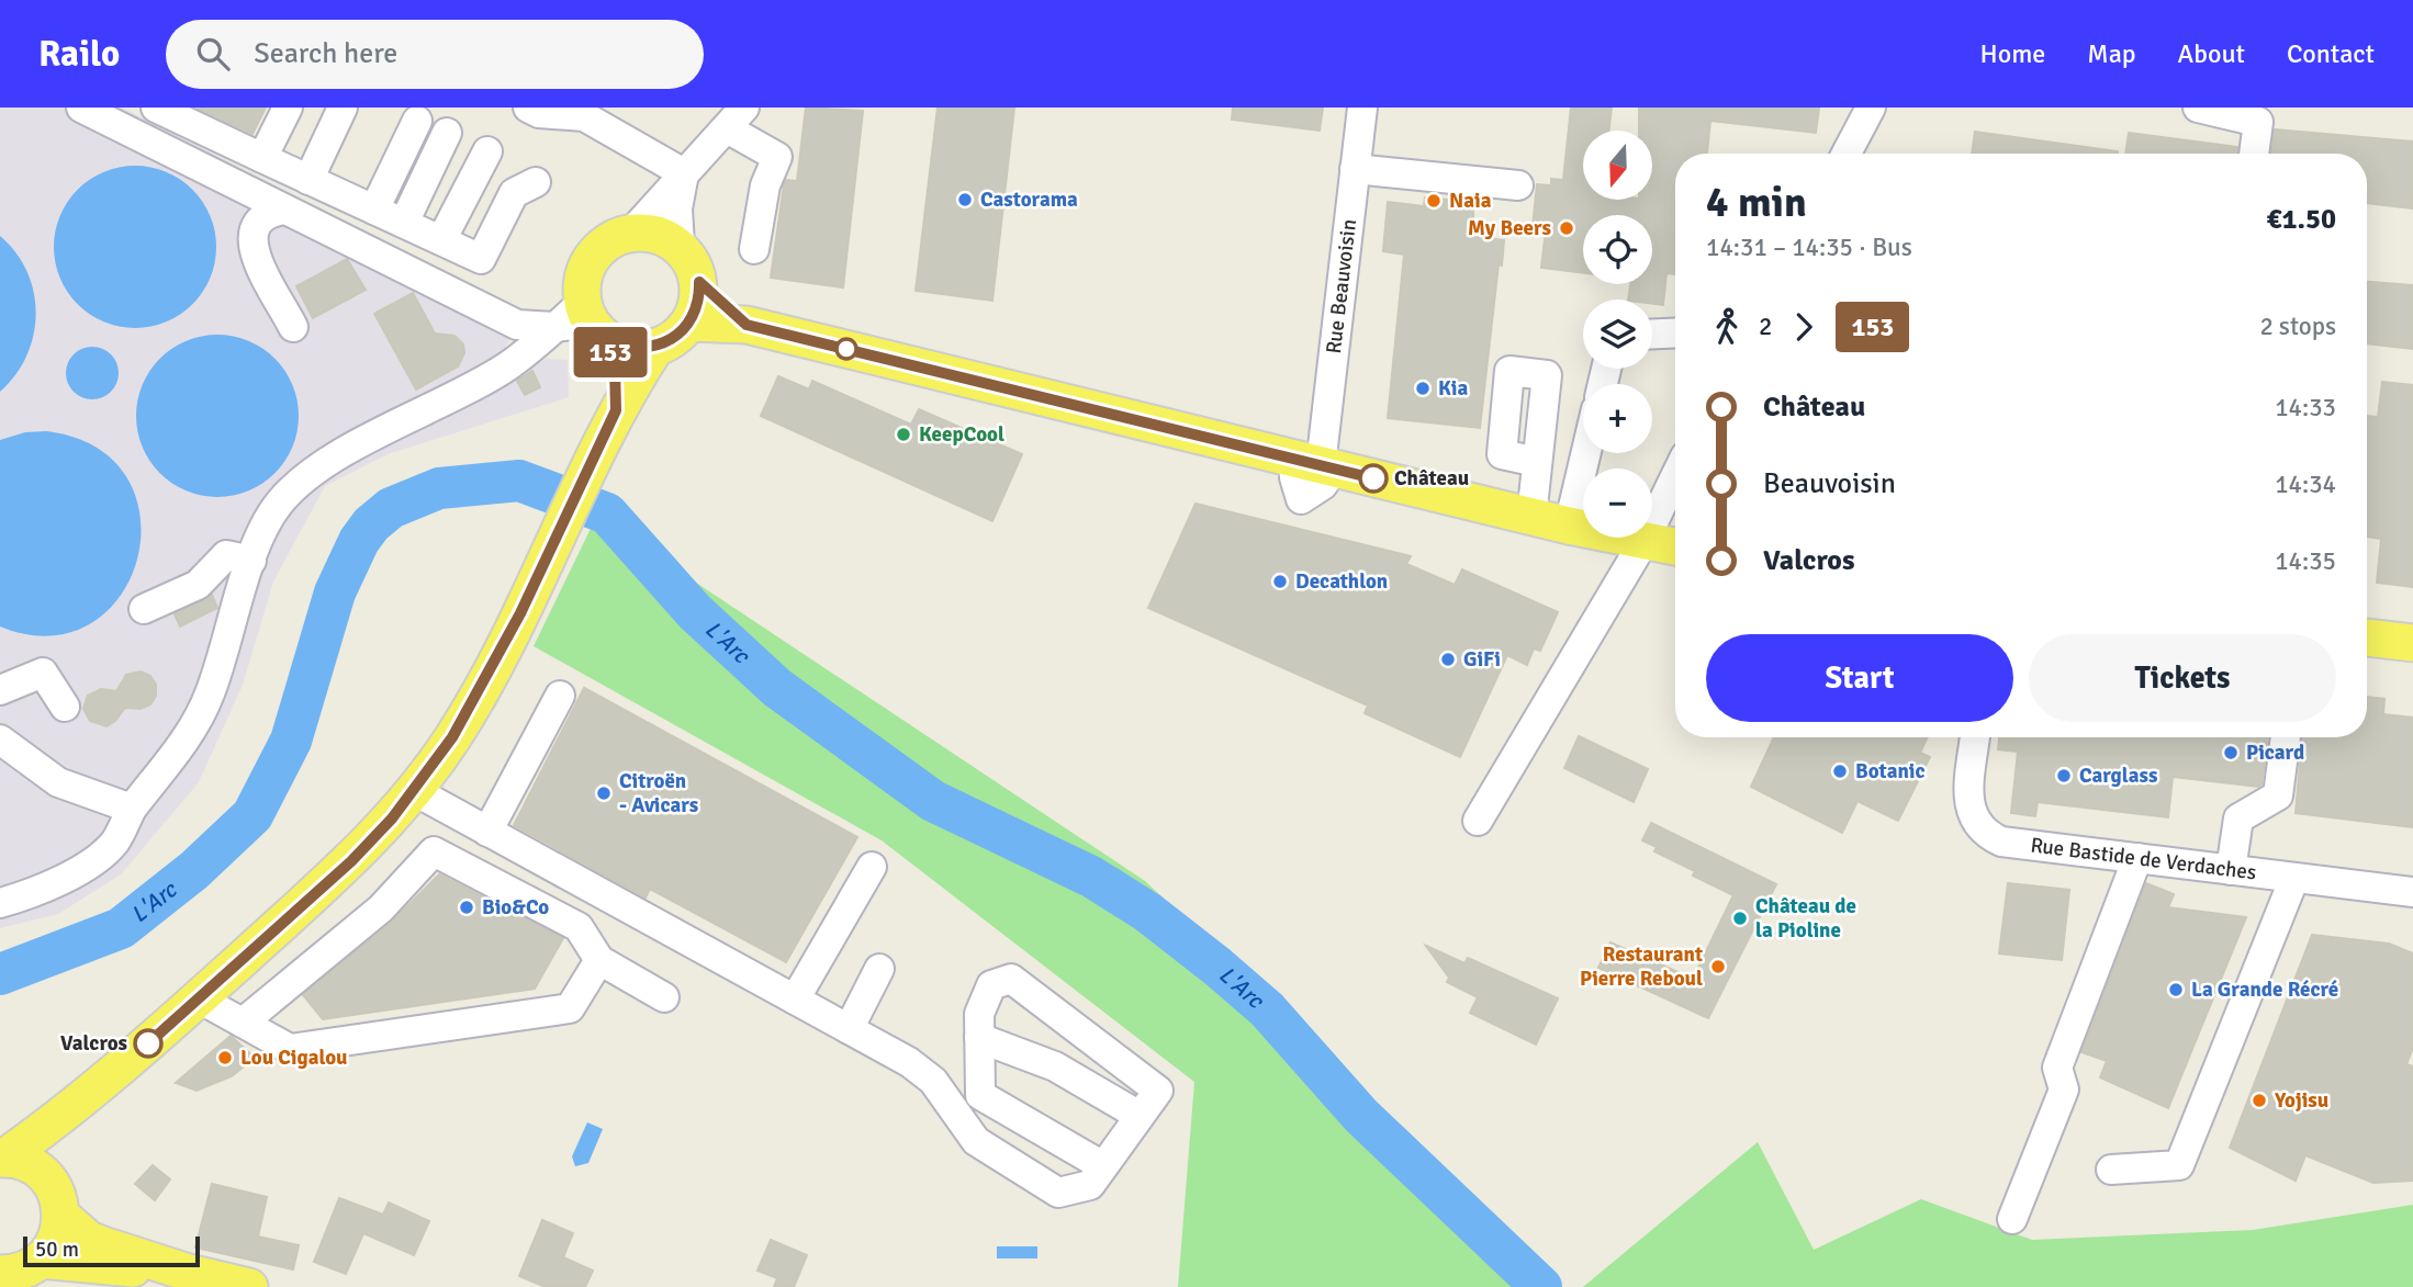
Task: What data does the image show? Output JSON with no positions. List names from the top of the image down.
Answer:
{
  "streets": {
    "street": ["Rue Beauvoisin", "Rue Bastide de Verdaches"]
  },
  "water": ["L'Arc"],
  "places": [
    "Castorama",
    "Naia",
    "My Beers",
    "Kia",
    "KeepCool",
    "Château",
    "Decathlon",
    "GiFi",
    "Picard",
    "Botanic",
    "Carglass",
    "Citroën - Avicars",
    "Bio&Co",
    "Château de la Pioline",
    "Restaurant Pierre Reboul",
    "La Grande Récré",
    "Valcros",
    "Lou Cigalou",
    "Yojisu"
  ],
  "lines": ["bus line 153"],
  "scale_bar": "50 m",
  "north": "bottom",
  "page": {
    "header": "Railo",
    "search": "Search here",
    "nav": [
      "Home",
      "Map",
      "About",
      "Contact"
    ],
    "on_map": "153",
    "map_buttons": ["+", "−"],
    "heading": ["4 min", "14:31 – 14:35 · Bus", "€1.50"],
    "legs": ["2", "153", "2 stops"],
    "list": [
      {
        "name": "Château",
        "value": "14:33"
      },
      {
        "name": "Beauvoisin",
        "value": "14:34"
      },
      {
        "name": "Valcros",
        "value": "14:35"
      }
    ],
    "buttons": ["Start", "Tickets"],
    "scale": "50 m"
  }
}
